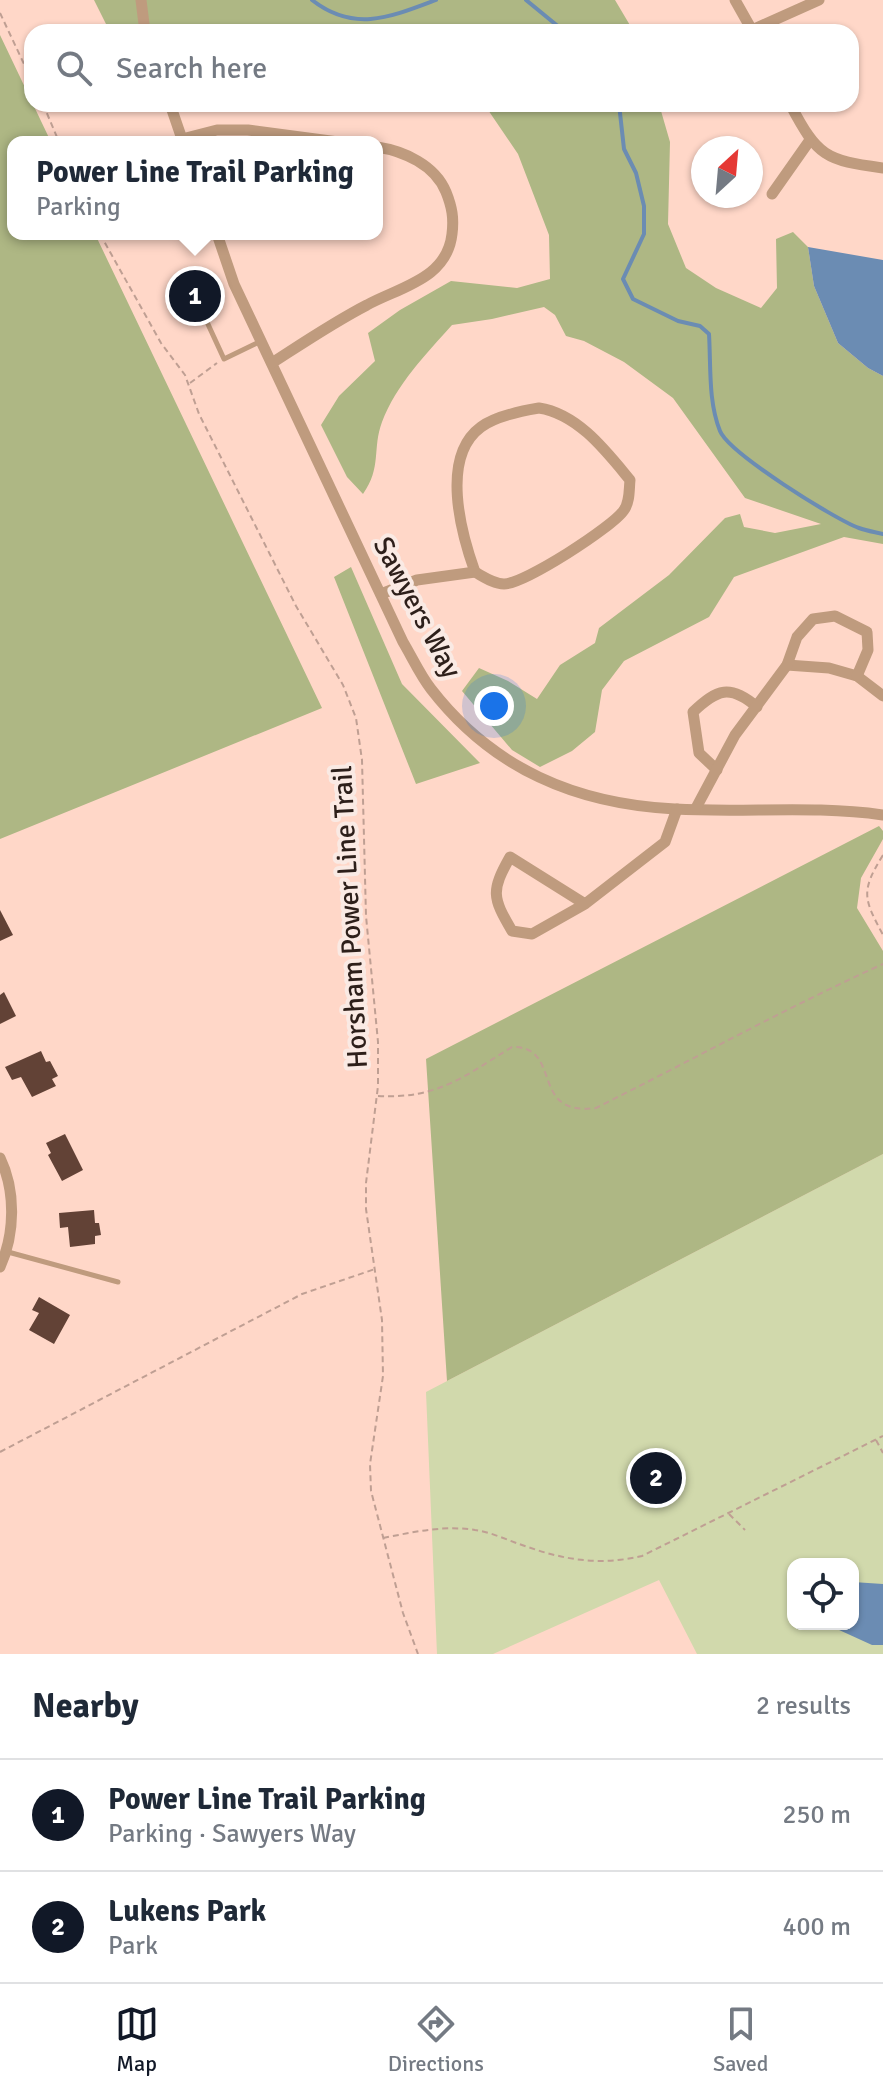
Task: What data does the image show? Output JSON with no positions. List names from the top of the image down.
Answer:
{
  "streets": {
    "street": ["Sawyers Way"],
    "path": ["Horsham Power Line Trail"]
  },
  "north": "top right",
  "page": {
    "search": "Search here",
    "popup": ["Power Line Trail Parking", "Parking"],
    "pins": ["1", "2"],
    "heading": ["Nearby", "2 results"],
    "list": [
      {
        "mark": "1",
        "name": "Power Line Trail Parking",
        "note": "Parking · Sawyers Way",
        "value": "250 m"
      },
      {
        "mark": "2",
        "name": "Lukens Park",
        "note": "Park",
        "value": "400 m"
      }
    ],
    "nav": ["Map", "Directions", "Saved"]
  }
}
